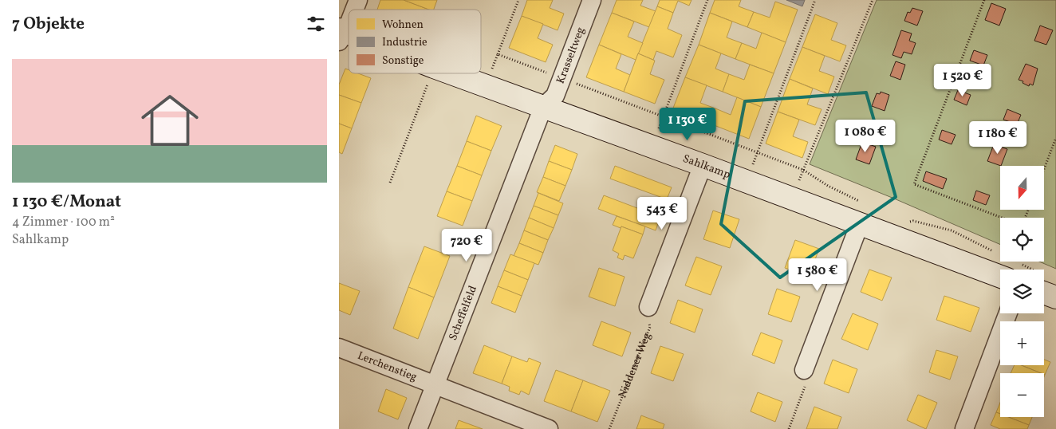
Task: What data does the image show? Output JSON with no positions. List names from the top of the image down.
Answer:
{
  "streets": {
    "street": [
      "Krasseltweg",
      "Sahlkamp",
      "Scheffelfeld",
      "Lerchenstieg"
    ],
    "path": ["Niddener Weg"]
  },
  "crossings": [
    ["Krasseltweg", "Sahlkamp"],
    ["Krasseltweg", "Scheffelfeld"],
    ["Sahlkamp", "Scheffelfeld"],
    ["Scheffelfeld", "Lerchenstieg"]
  ],
  "legend": ["Wohnen", "Industrie", "Sonstige"],
  "north": "bottom",
  "page": {
    "heading": "7 Objekte",
    "list": [
      {
        "name": "1 130 €/Monat",
        "note": "4 Zimmer · 100 m² · Sahlkamp"
      }
    ],
    "price": [
      "1 520 €",
      "1 130 €",
      "1 080 €",
      "1 180 €",
      "543 €",
      "720 €",
      "1 580 €"
    ],
    "map_buttons": ["+", "−"]
  }
}
